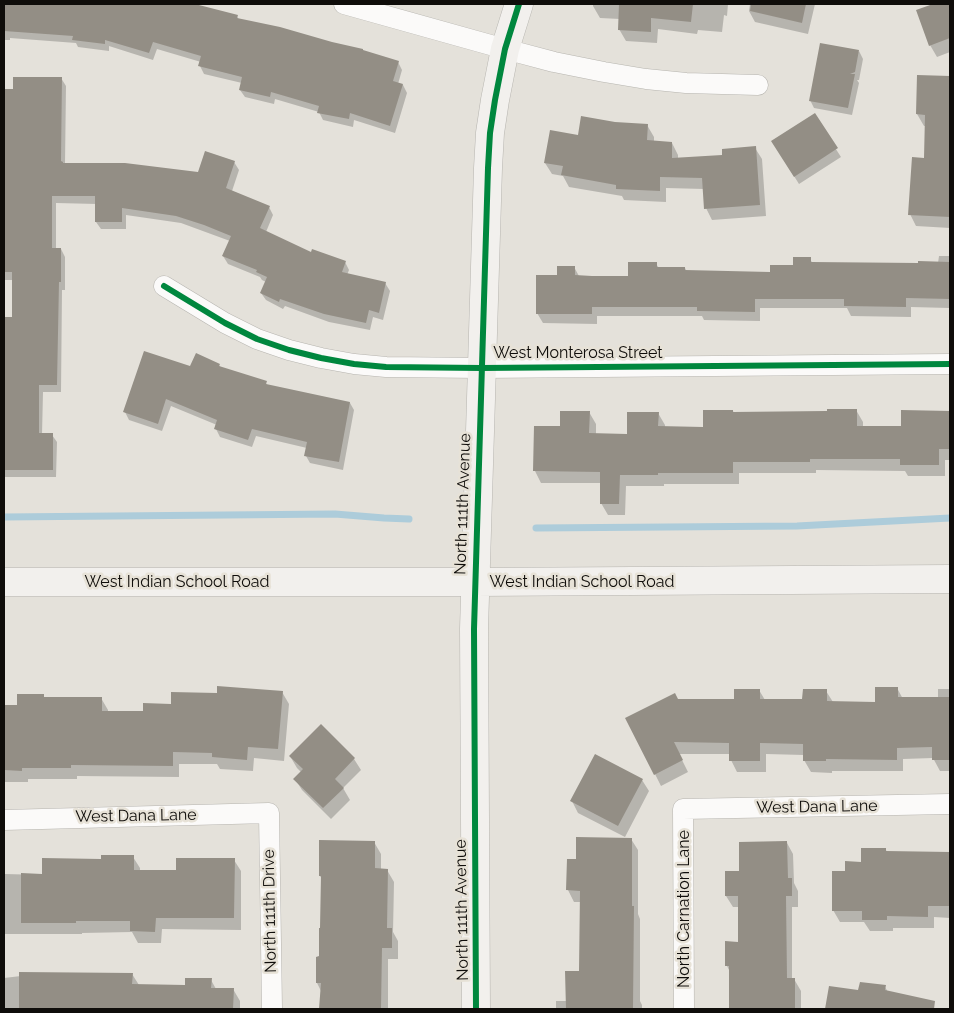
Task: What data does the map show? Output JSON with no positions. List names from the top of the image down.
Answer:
{
  "streets": {
    "street": [
      "West Monterosa Street",
      "North 111th Avenue",
      "West Indian School Road",
      "West Dana Lane",
      "North Carnation Lane",
      "North 111th Drive"
    ]
  },
  "crossings": [
    ["West Monterosa Street", "North 111th Avenue"],
    ["North 111th Avenue", "West Indian School Road"],
    ["West Dana Lane", "North Carnation Lane"],
    ["West Dana Lane", "North 111th Drive"]
  ]
}
